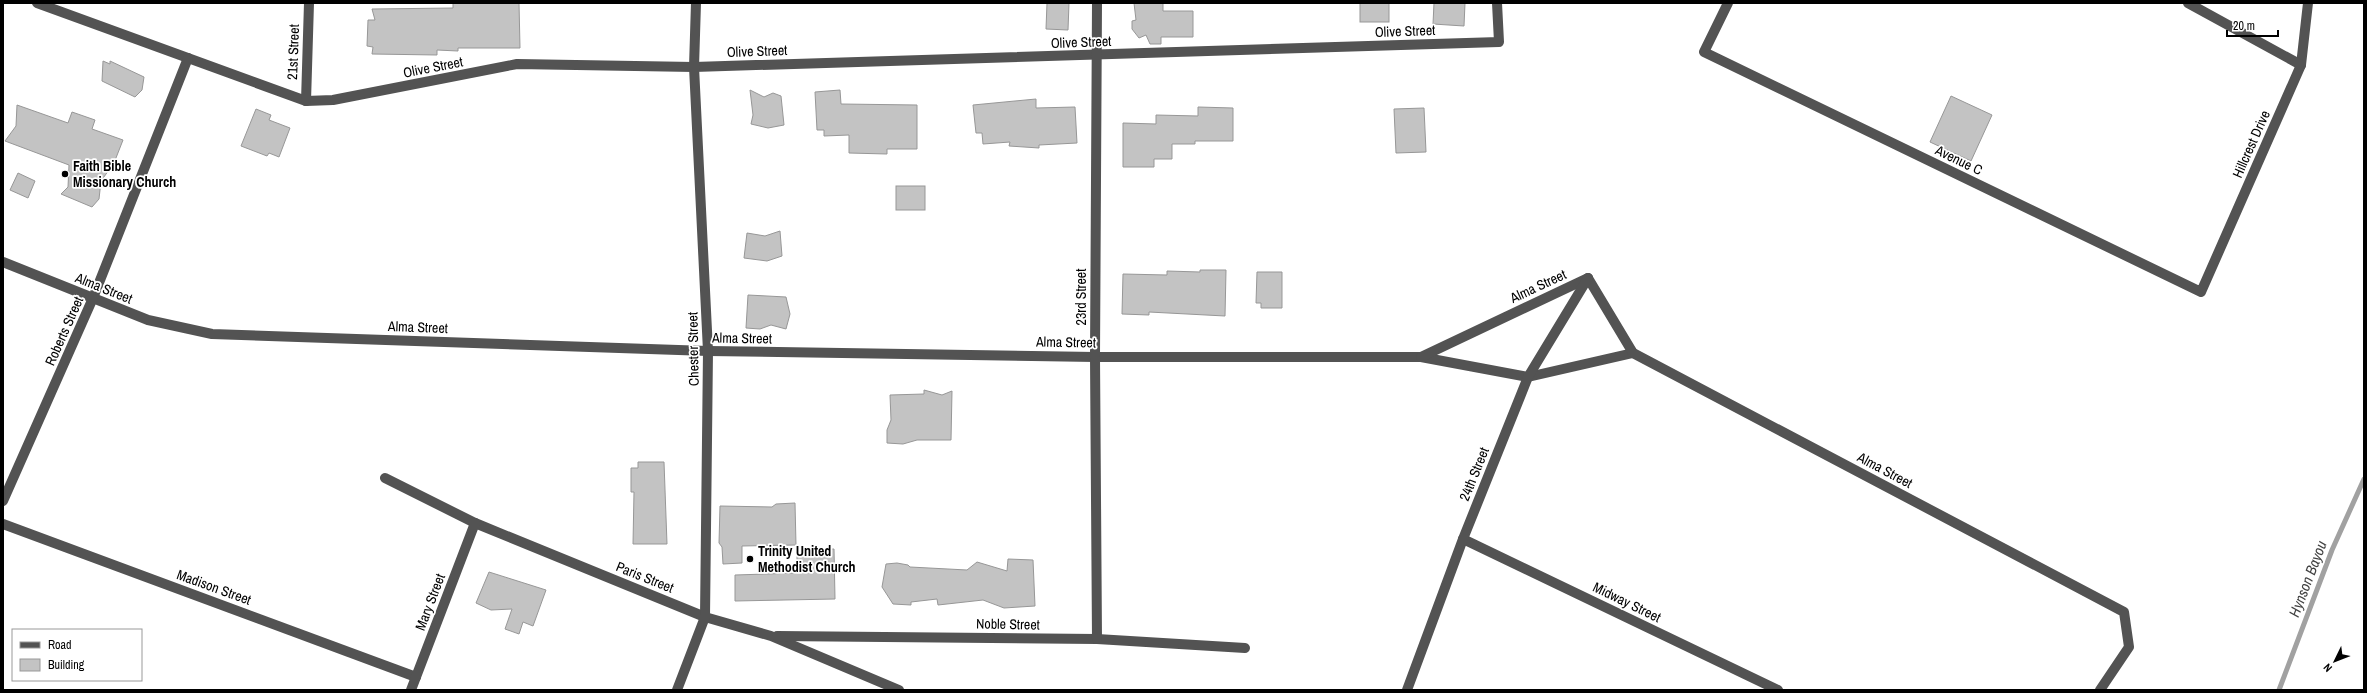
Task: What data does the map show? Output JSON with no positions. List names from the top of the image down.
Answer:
{
  "streets": {
    "street": [
      "Olive Street",
      "21st Street",
      "Hillcrest Drive",
      "Avenue C",
      "Alma Street",
      "23rd Street",
      "Roberts Street",
      "Chester Street",
      "24th Street",
      "Paris Street",
      "Madison Street",
      "Mary Street",
      "Midway Street",
      "Noble Street"
    ]
  },
  "crossings": [
    ["Olive Street", "21st Street"],
    ["Olive Street", "23rd Street"],
    ["Olive Street", "Roberts Street"],
    ["Olive Street", "Chester Street"],
    ["Hillcrest Drive", "Avenue C"],
    ["Alma Street", "23rd Street"],
    ["Alma Street", "Roberts Street"],
    ["Alma Street", "Chester Street"],
    ["Alma Street", "24th Street"],
    ["23rd Street", "Noble Street"],
    ["Chester Street", "Paris Street"],
    ["24th Street", "Midway Street"],
    ["Paris Street", "Mary Street"],
    ["Paris Street", "Noble Street"],
    ["Madison Street", "Mary Street"]
  ],
  "water": ["Hynson Bayou"],
  "places": ["Faith Bible Missionary Church", "Trinity United Methodist Church"],
  "legend": ["Road", "Building"],
  "scale_bar": "20 m",
  "north": "bottom left"
}
